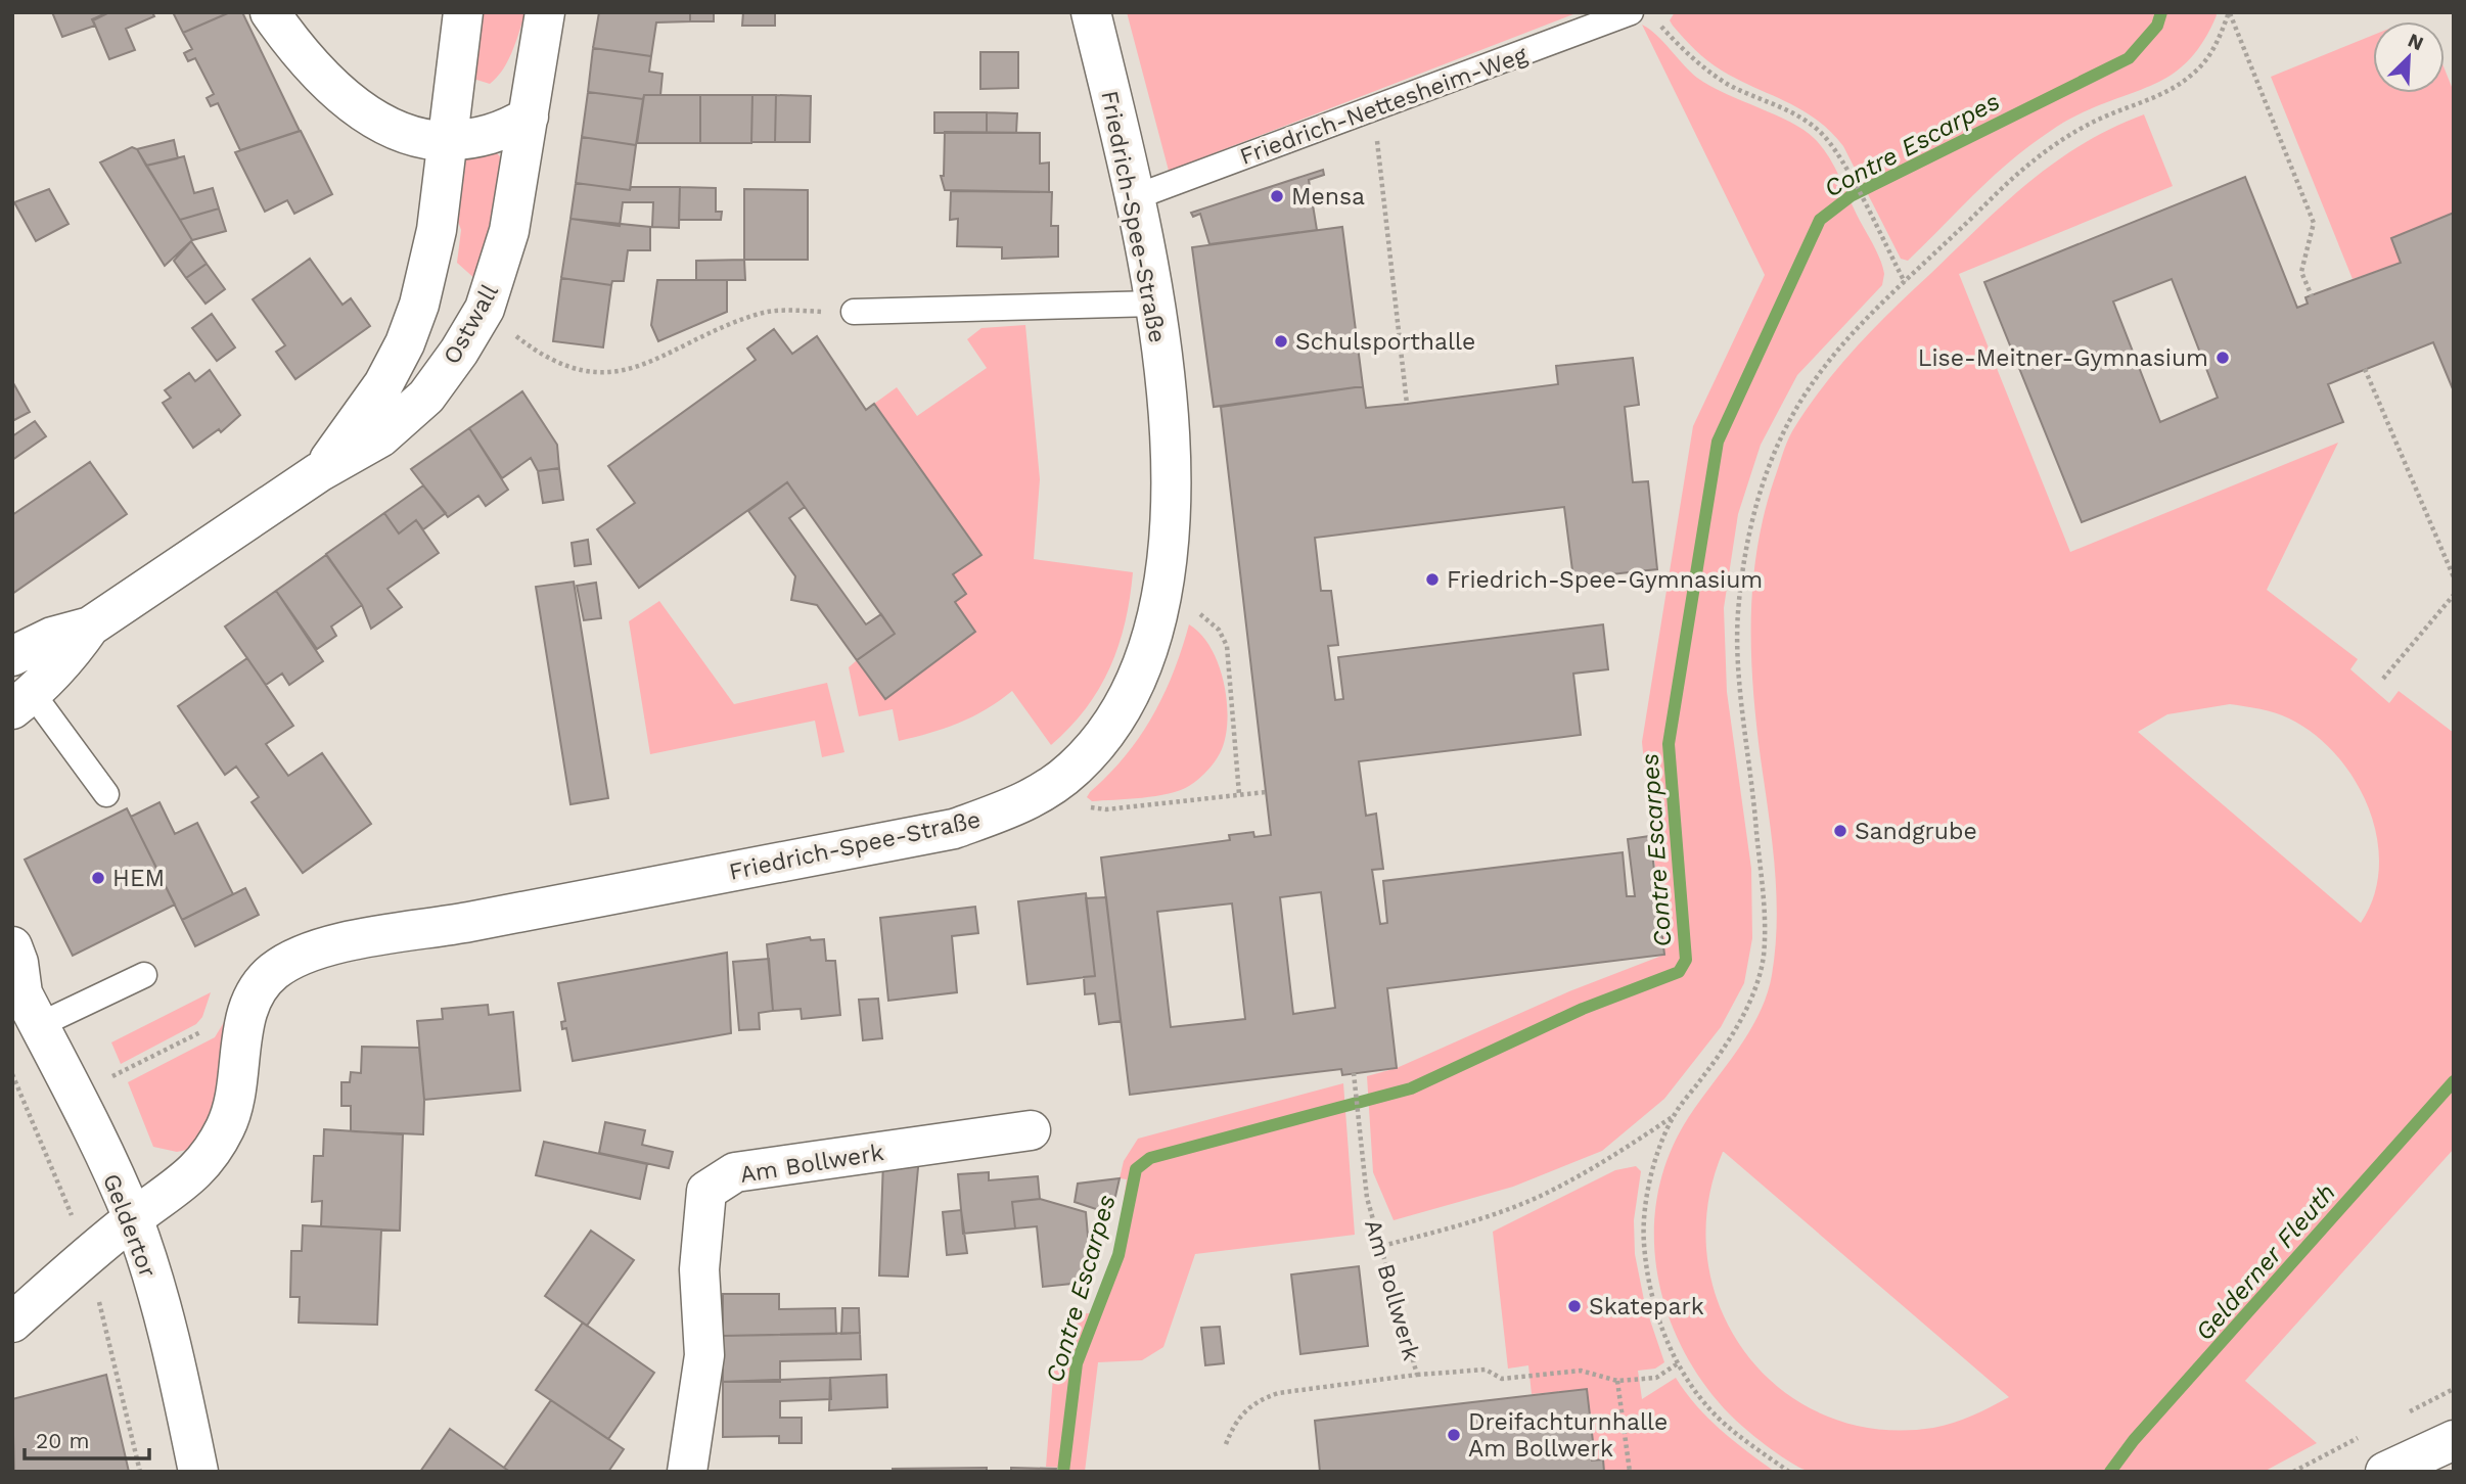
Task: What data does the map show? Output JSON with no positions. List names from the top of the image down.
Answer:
{
  "streets": {
    "street": [
      "Friedrich-Spee-Straße",
      "Ostwall",
      "Am Bollwerk",
      "Geldertor"
    ],
    "lane": ["Friedrich-Nettesheim-Weg"]
  },
  "crossings": [
    ["Friedrich-Nettesheim-Weg", "Friedrich-Spee-Straße"],
    ["Friedrich-Spee-Straße", "Geldertor"]
  ],
  "water": ["Contre Escarpes", "Gelderner Fleuth"],
  "places": [
    "Mensa",
    "Schulsporthalle",
    "Lise-Meitner-Gymnasium",
    "Friedrich-Spee-Gymnasium",
    "Sandgrube",
    "HEM",
    "Skatepark",
    "Dreifachturnhalle Am Bollwerk"
  ],
  "scale_bar": "20 m",
  "north": "top right"
}
